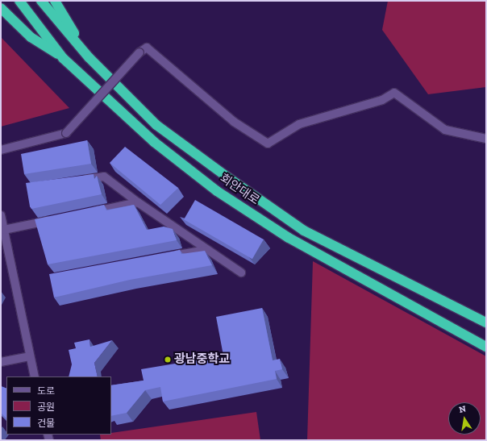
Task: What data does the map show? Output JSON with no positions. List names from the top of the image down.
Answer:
{
  "streets": {
    "highway": ["회안대로"]
  },
  "places": ["광남중학교"],
  "legend": ["도로", "공원", "건물"],
  "north": "top"
}
